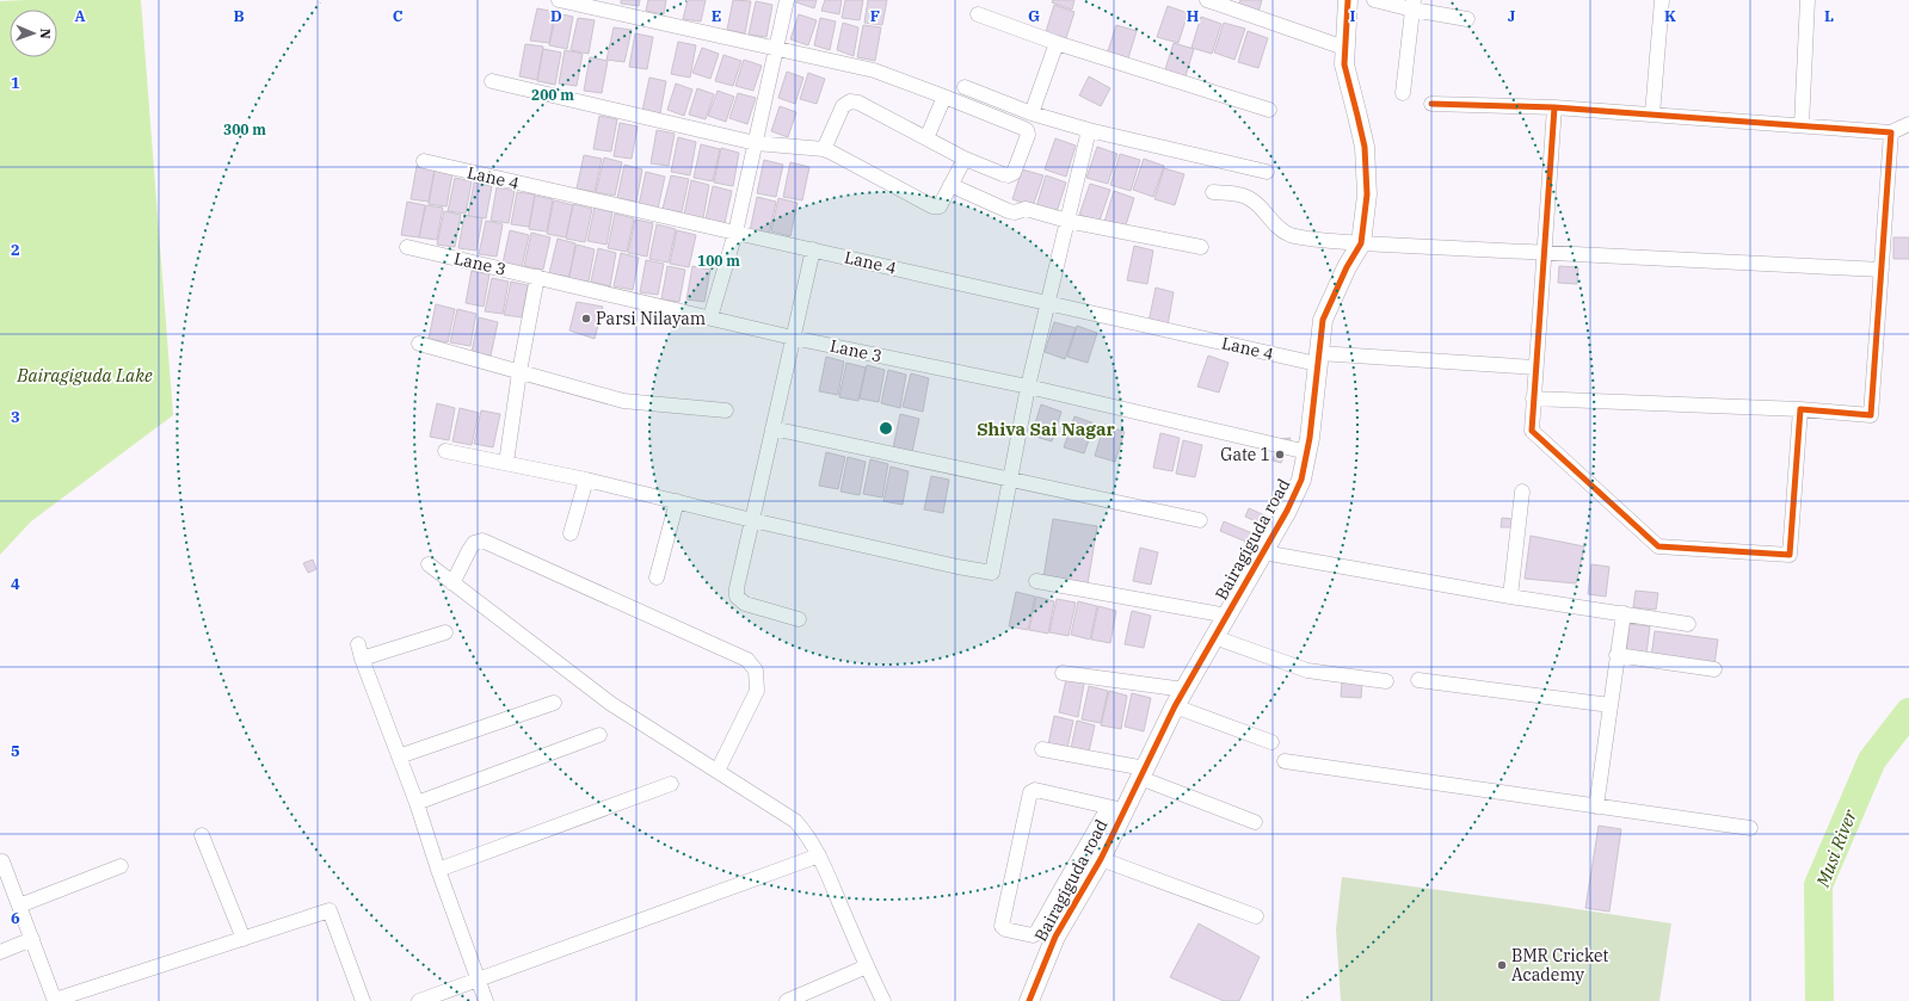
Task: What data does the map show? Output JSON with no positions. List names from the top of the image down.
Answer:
{
  "streets": {
    "street": ["Lane 4", "Lane 3", "Bairagiguda road"]
  },
  "crossings": [
    ["Lane 4", "Bairagiguda road"],
    ["Lane 3", "Bairagiguda road"]
  ],
  "districts": ["Shiva Sai Nagar"],
  "water": ["Bairagiguda Lake", "Musi River"],
  "places": ["Parsi Nilayam", "Gate 1", "BMR Cricket Academy"],
  "north": "right",
  "grid": {
    "columns": [
      "A",
      "B",
      "C",
      "D",
      "E",
      "F",
      "G",
      "H",
      "I",
      "J",
      "K",
      "L"
    ],
    "rows": [
      "1",
      "2",
      "3",
      "4",
      "5",
      "6"
    ]
  },
  "rings": ["200 m", "300 m", "100 m"]
}
